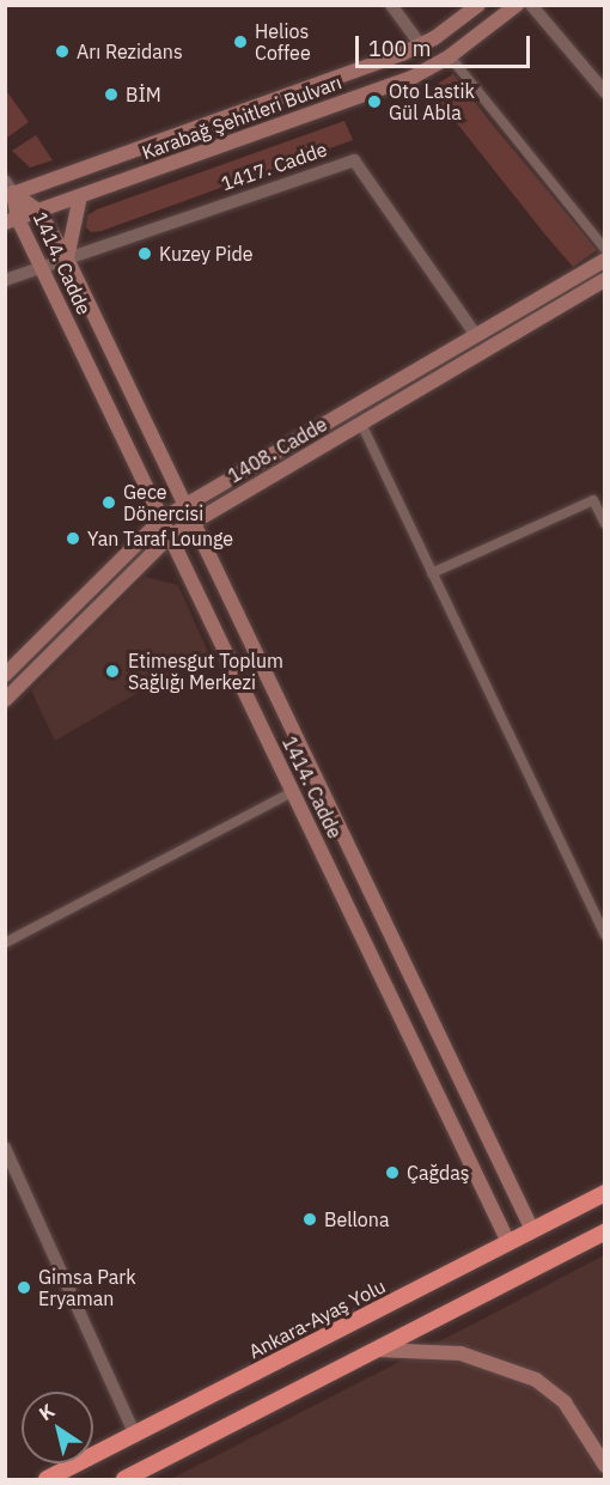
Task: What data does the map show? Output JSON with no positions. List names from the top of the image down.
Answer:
{
  "streets": {
    "highway": ["Ankara-Ayaş Yolu"],
    "main road": ["Karabağ Şehitleri Bulvarı", "1414. Cadde", "1408. Cadde"],
    "street": ["1417. Cadde"]
  },
  "crossings": [
    ["Karabağ Şehitleri Bulvarı", "1414. Cadde"],
    ["1417. Cadde", "1414. Cadde"],
    ["1417. Cadde", "1408. Cadde"],
    ["1414. Cadde", "1408. Cadde"],
    ["1414. Cadde", "Ankara-Ayaş Yolu"]
  ],
  "places": [
    "Helios Coffee",
    "Arı Rezidans",
    "BİM",
    "Oto Lastik Gül Abla",
    "Kuzey Pide",
    "Gece Dönercisi",
    "Yan Taraf Lounge",
    "Etimesgut Toplum Sağlığı Merkezi",
    "Çağdaş",
    "Bellona",
    "Gimsa Park Eryaman"
  ],
  "scale_bar": "100 m",
  "north": "top left"
}
